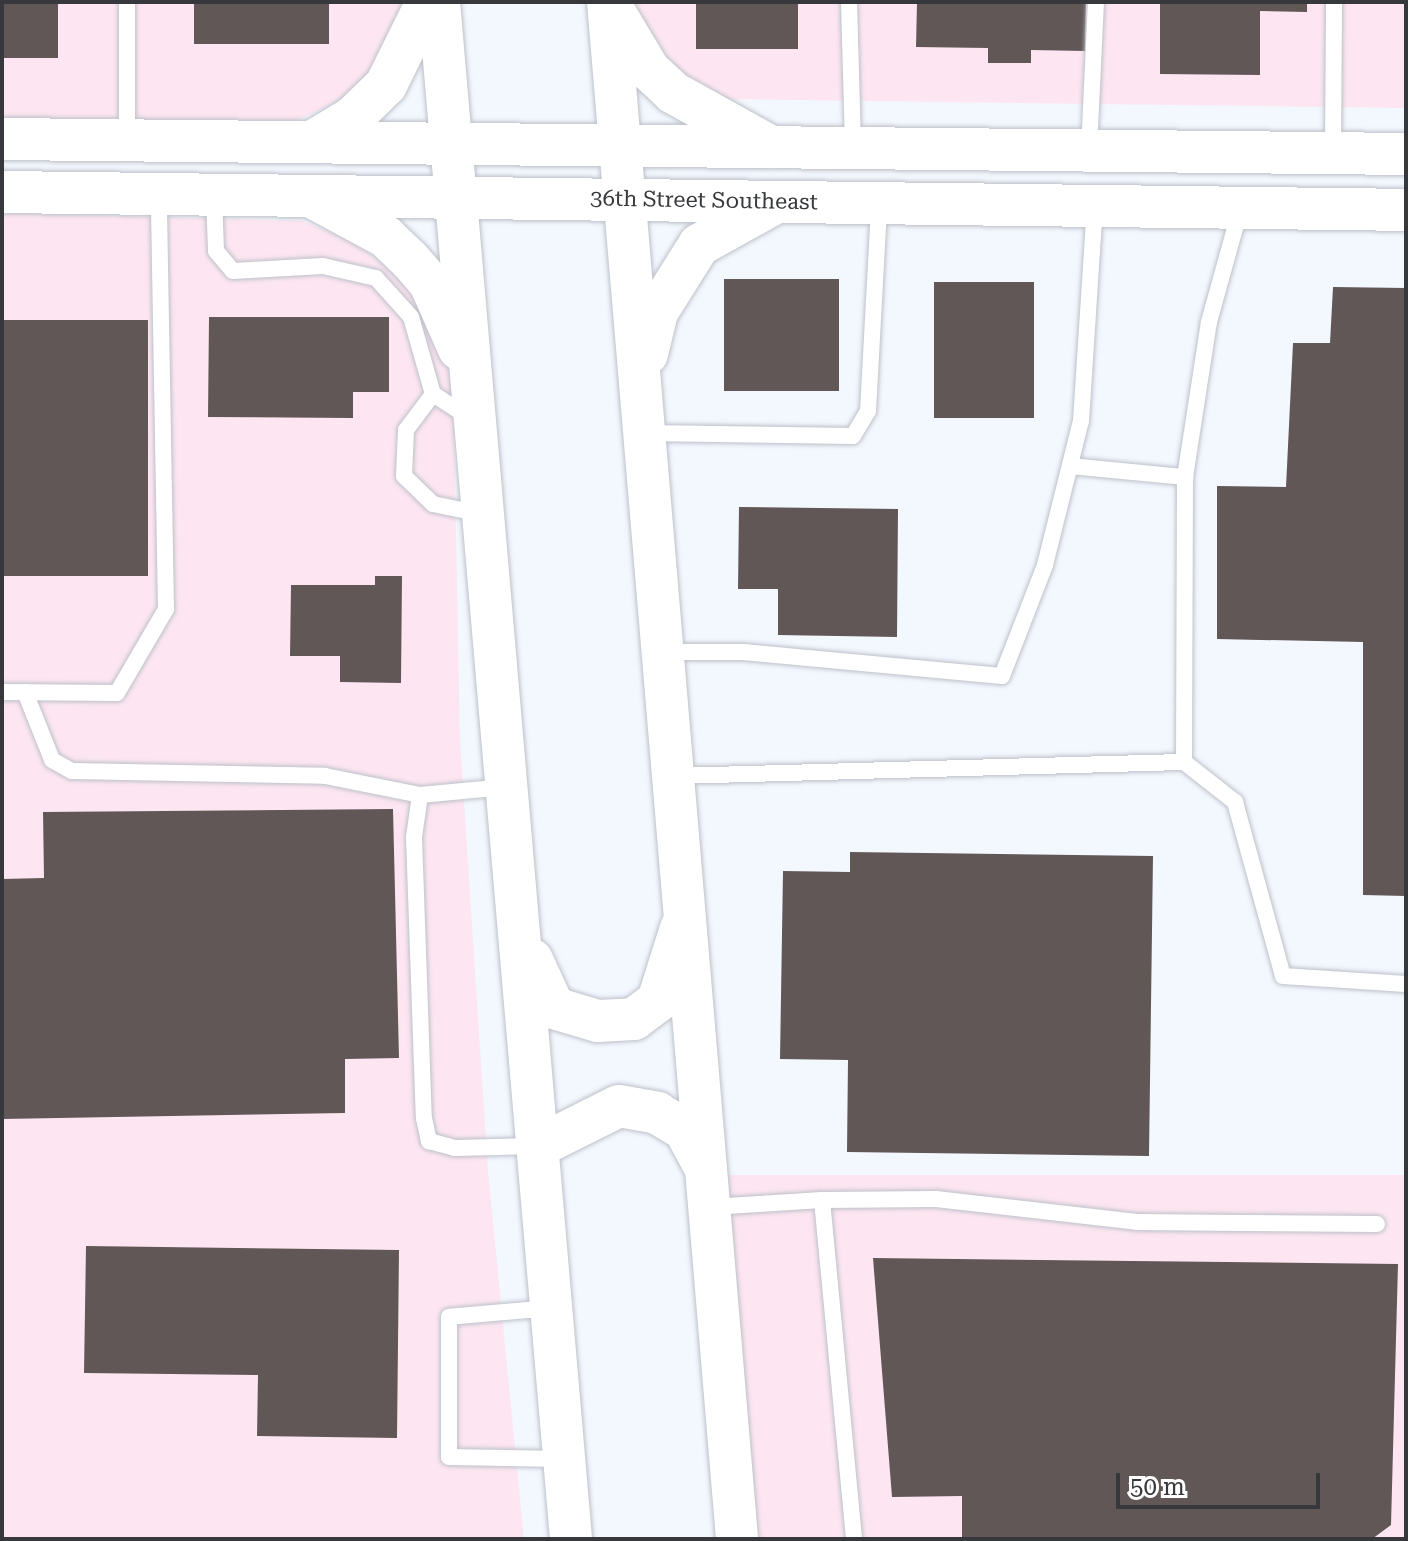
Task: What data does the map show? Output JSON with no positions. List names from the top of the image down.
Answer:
{
  "streets": {
    "street": ["36th Street Southeast"]
  },
  "scale_bar": "50 m"
}
